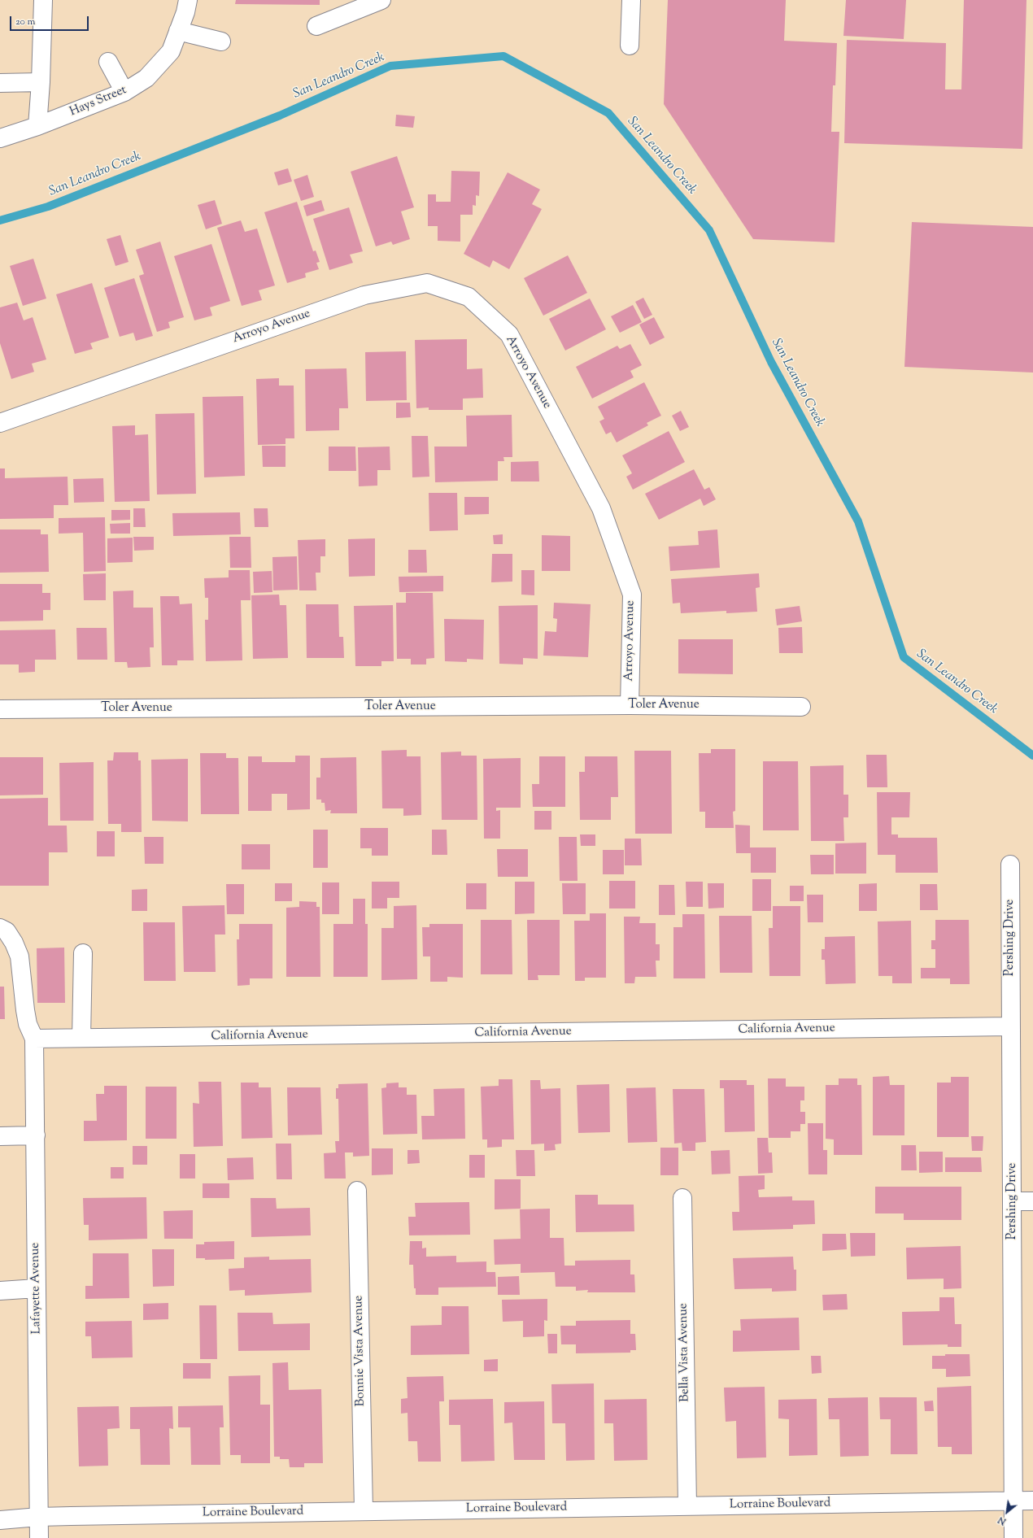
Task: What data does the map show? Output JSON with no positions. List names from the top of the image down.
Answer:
{
  "streets": {
    "street": [
      "Hays Street",
      "Arroyo Avenue",
      "Toler Avenue",
      "Pershing Drive",
      "California Avenue",
      "Lafayette Avenue",
      "Bonnie Vista Avenue",
      "Bella Vista Avenue",
      "Lorraine Boulevard"
    ]
  },
  "crossings": [
    ["Arroyo Avenue", "Toler Avenue"],
    ["Pershing Drive", "California Avenue"],
    ["Pershing Drive", "Lorraine Boulevard"],
    ["California Avenue", "Lafayette Avenue"],
    ["Lafayette Avenue", "Lorraine Boulevard"],
    ["Bonnie Vista Avenue", "Lorraine Boulevard"],
    ["Bella Vista Avenue", "Lorraine Boulevard"]
  ],
  "water": ["San Leandro Creek"],
  "scale_bar": "20 m",
  "north": "bottom left"
}
